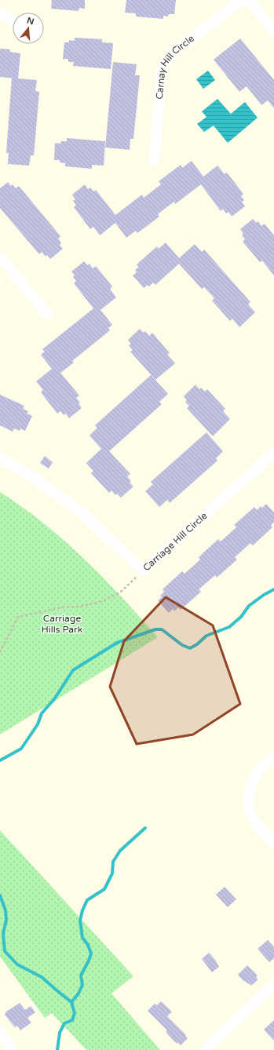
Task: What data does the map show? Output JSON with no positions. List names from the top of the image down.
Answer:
{
  "streets": {
    "street": ["Carnay Hill Circle", "Carriage Hill Circle"]
  },
  "parks": ["Carriage Hills Park"],
  "north": "top"
}
